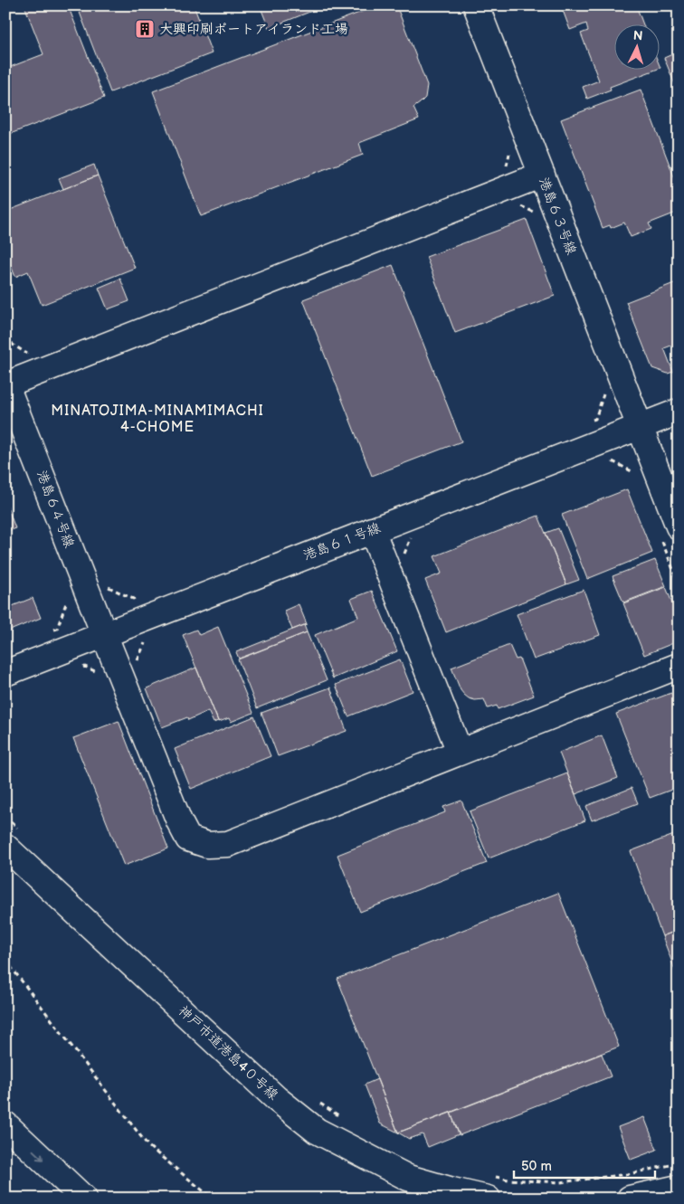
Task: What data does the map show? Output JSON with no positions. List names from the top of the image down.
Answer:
{
  "streets": {
    "street": [
      "港島６３号線",
      "港島６４号線",
      "港島６１号線",
      "神戸市道港島4０号線"
    ]
  },
  "crossings": [
    ["港島６３号線", "港島６１号線"],
    ["港島６４号線", "港島６１号線"]
  ],
  "districts": ["MINATOJIMA-MINAMIMACHI 4-CHOME"],
  "places": {
    "building": ["大興印刷ポートアイランド工場"]
  },
  "scale_bar": "50 m",
  "north": "top"
}
